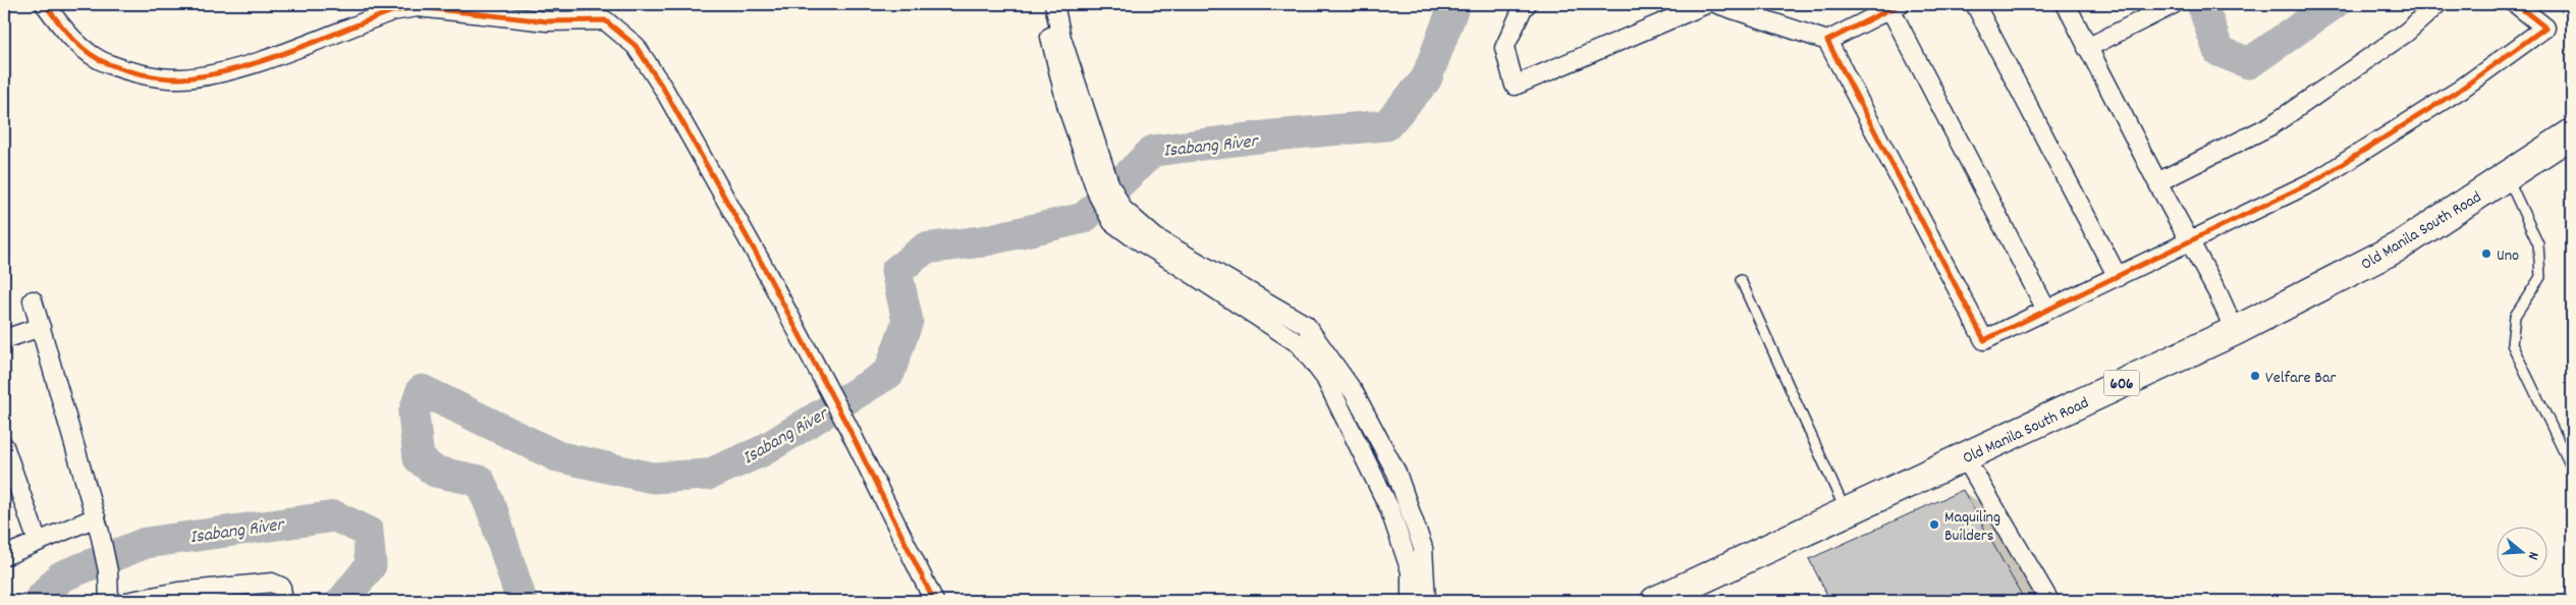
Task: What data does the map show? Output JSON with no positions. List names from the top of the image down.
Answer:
{
  "streets": {
    "main road": ["Old Manila South Road", "606"]
  },
  "water": ["Isabang River"],
  "places": ["Uno", "Velfare Bar", "Maquiling Builders"],
  "north": "right"
}
